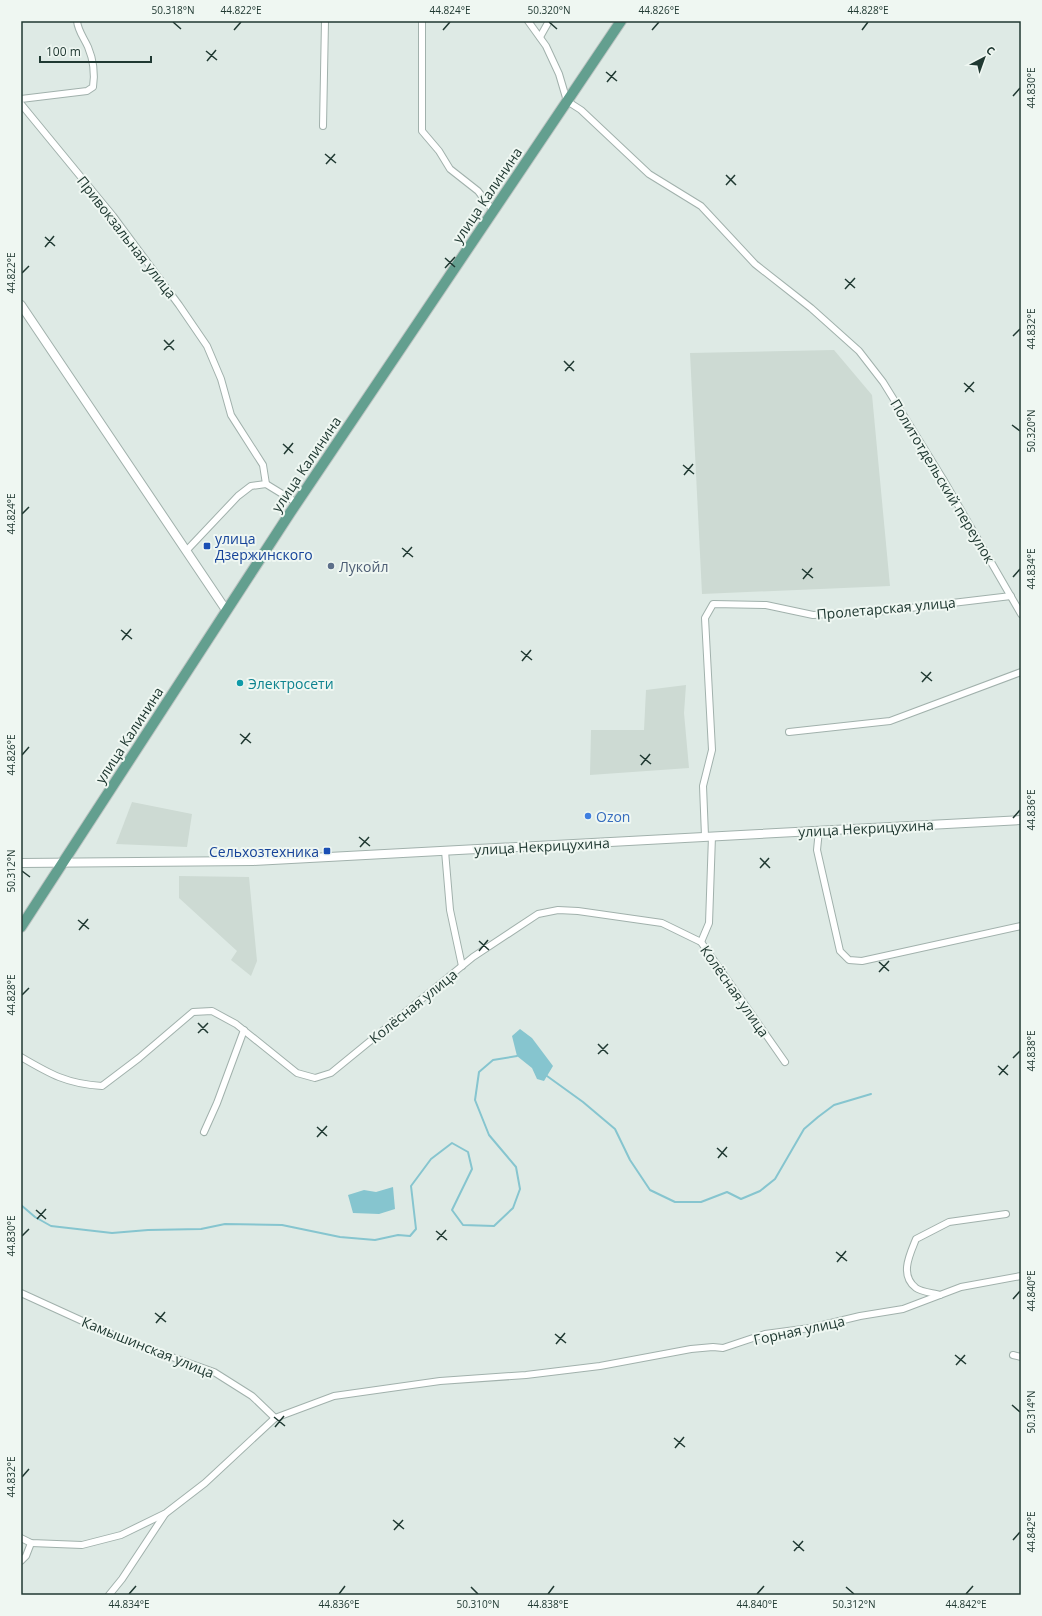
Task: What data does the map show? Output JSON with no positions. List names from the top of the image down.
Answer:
{
  "streets": {
    "main road": ["улица Калинина"],
    "street": [
      "Привокзальная улица",
      "Политотдельский переулок",
      "Пролетарская улица",
      "улица Некрицухина",
      "Колёсная улица",
      "Горная улица",
      "Камышинская улица"
    ]
  },
  "crossings": [
    ["улица Калинина", "Политотдельский переулок"],
    ["улица Калинина", "улица Некрицухина"],
    ["Политотдельский переулок", "Пролетарская улица"],
    ["Пролетарская улица", "улица Некрицухина"],
    ["Горная улица", "Камышинская улица"]
  ],
  "places": {
    "transit": ["улица Дзержинского", "Сельхозтехника"],
    "other": ["Лукойл", "Электросети", "Ozon"]
  },
  "scale_bar": "100 m",
  "north": "top right",
  "coordinates": [
    "50.318°N",
    "44.822°E",
    "44.824°E",
    "50.320°N",
    "44.826°E",
    "44.828°E",
    "44.830°E",
    "44.832°E",
    "44.834°E",
    "44.836°E",
    "50.312°N",
    "44.838°E",
    "44.840°E",
    "50.314°N",
    "44.842°E",
    "50.310°N"
  ]
}
